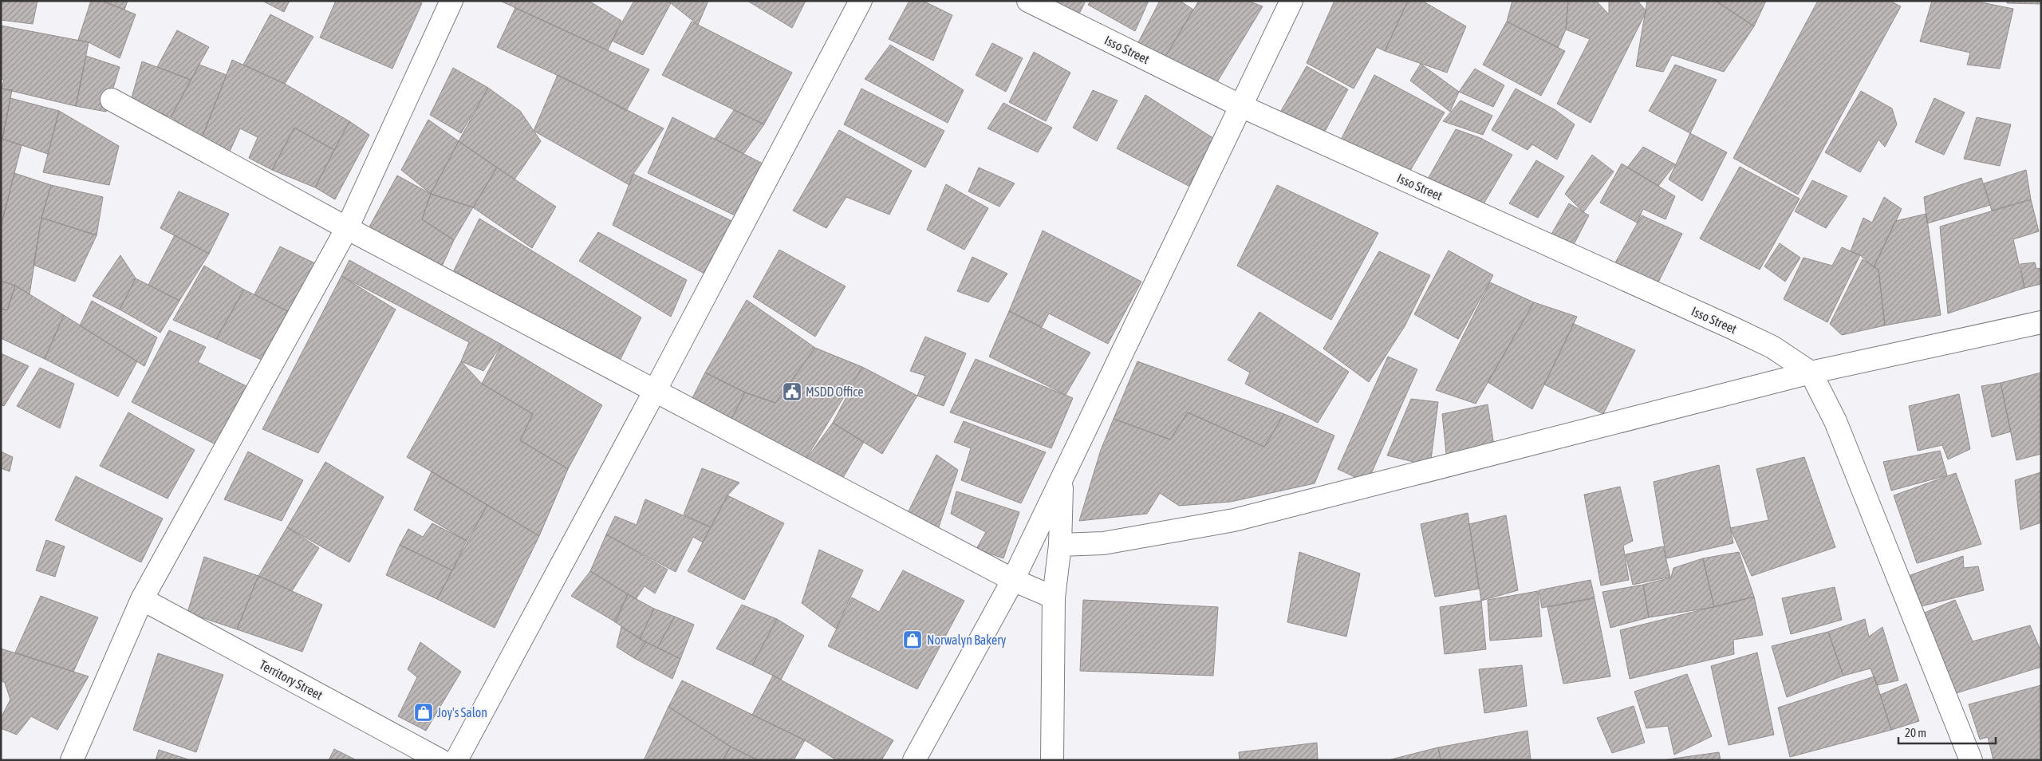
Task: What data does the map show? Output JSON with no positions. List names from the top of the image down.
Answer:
{
  "streets": {
    "street": ["Isso Street", "Territory Street"]
  },
  "places": {
    "public building": ["MSDD Office"],
    "shop": ["Norwalyn Bakery", "Joy's Salon"]
  },
  "scale_bar": "20 m"
}
